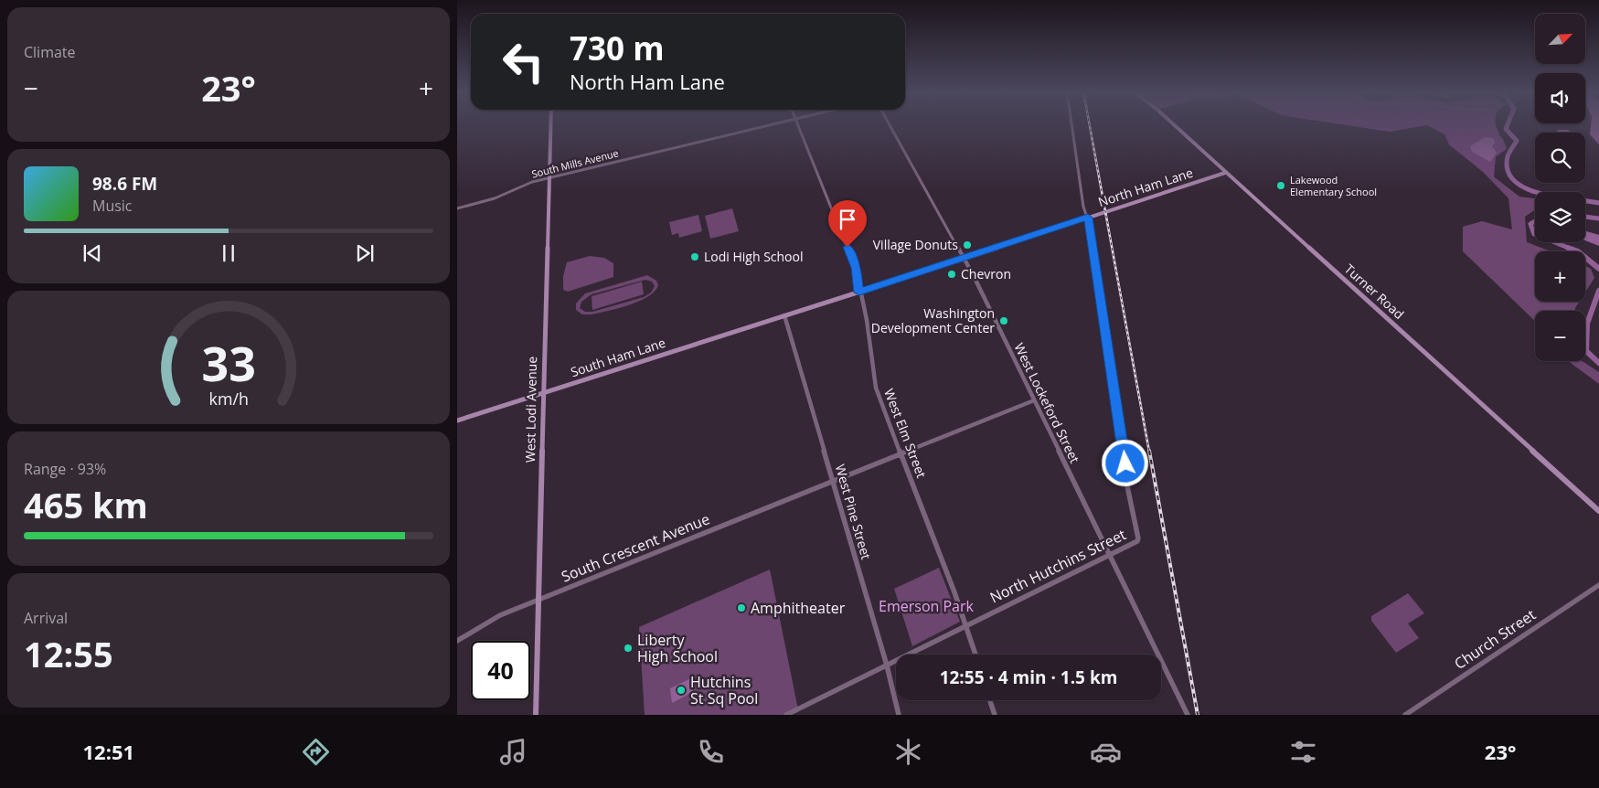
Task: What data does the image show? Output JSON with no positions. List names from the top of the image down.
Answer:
{
  "streets": {
    "main road": [
      "North Ham Lane",
      "Turner Road",
      "South Ham Lane",
      "West Lodi Avenue"
    ],
    "street": [
      "South Mills Avenue",
      "West Lockeford Street",
      "West Elm Street",
      "West Pine Street",
      "South Crescent Avenue",
      "North Hutchins Street",
      "Church Street"
    ]
  },
  "crossings": [
    ["South Mills Avenue", "West Lodi Avenue"],
    ["North Ham Lane", "Turner Road"],
    ["North Ham Lane", "South Ham Lane"],
    ["North Ham Lane", "West Lockeford Street"],
    ["North Ham Lane", "West Elm Street"],
    ["North Ham Lane", "West Pine Street"],
    ["North Ham Lane", "North Hutchins Street"],
    ["South Ham Lane", "West Lodi Avenue"],
    ["South Ham Lane", "West Pine Street"],
    ["West Lockeford Street", "South Crescent Avenue"],
    ["West Lockeford Street", "North Hutchins Street"],
    ["West Lodi Avenue", "South Crescent Avenue"],
    ["West Elm Street", "South Crescent Avenue"],
    ["West Elm Street", "North Hutchins Street"],
    ["West Pine Street", "South Crescent Avenue"],
    ["West Pine Street", "North Hutchins Street"]
  ],
  "parks": ["Emerson Park"],
  "places": [
    "Lakewood Elementary School",
    "Village Donuts",
    "Lodi High School",
    "Chevron",
    "Washington Development Center",
    "Amphitheater",
    "Liberty High School",
    "Hutchins St Sq Pool"
  ],
  "north": "top right",
  "page": {
    "tile": [
      "Climate",
      ["Range · 93%", "465 km"],
      ["Arrival", "12:55"]
    ],
    "map_buttons": ["+", "−"],
    "turn": ["730 m", "North Ham Lane"],
    "heat": ["−", "23°", "+"],
    "song": ["98.6 FM", "Music"],
    "limit": "40",
    "trip": "12:55 · 4 min · 1.5 km",
    "tabs": ["12:51", "23°"],
    "gauge": ["33", "km/h"]
  }
}
